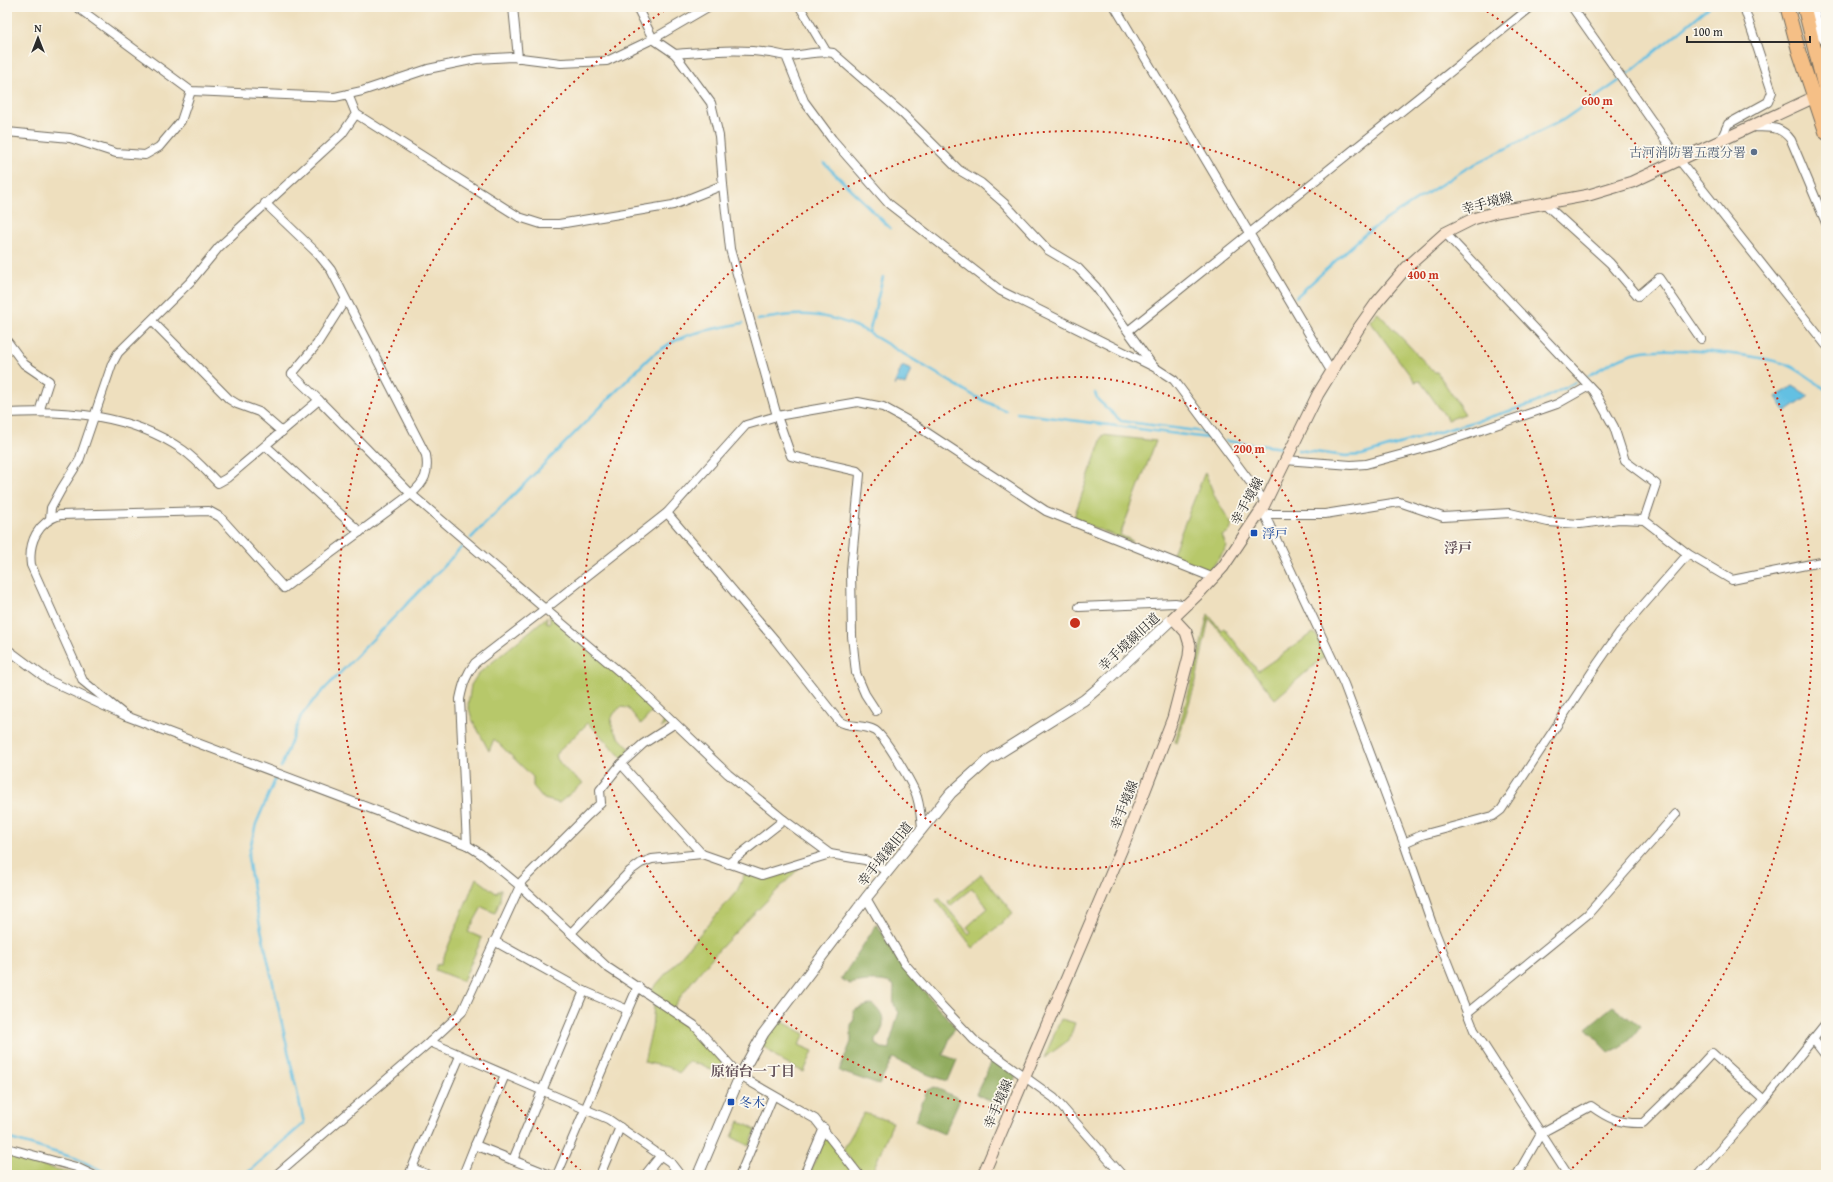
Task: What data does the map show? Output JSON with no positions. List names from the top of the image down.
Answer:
{
  "streets": {
    "main road": ["幸手境線"],
    "street": ["幸手境線旧道"]
  },
  "crossings": [
    ["幸手境線", "幸手境線旧道"]
  ],
  "districts": ["浮戸", "原宿台一丁目"],
  "places": {
    "other": ["古河消防署五霞分署"],
    "transit": ["浮戸", "冬木"]
  },
  "scale_bar": "100 m",
  "north": "top",
  "rings": ["600 m", "400 m", "200 m"]
}
